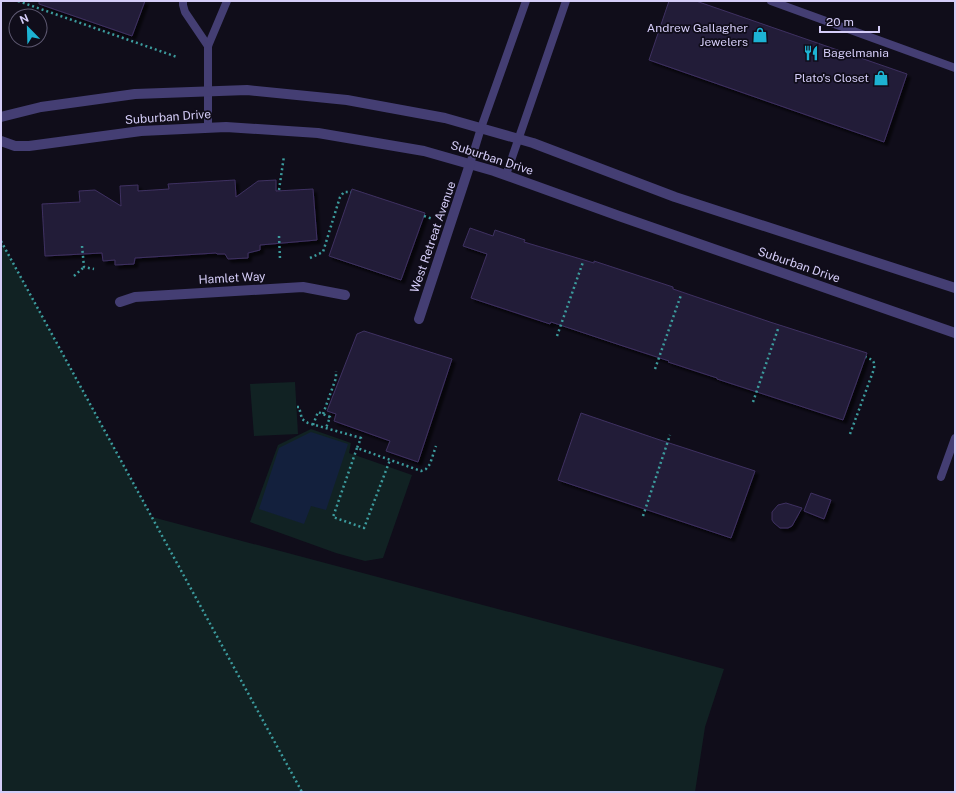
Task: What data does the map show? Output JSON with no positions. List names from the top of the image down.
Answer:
{
  "streets": {
    "street": ["Suburban Drive", "West Retreat Avenue", "Hamlet Way"]
  },
  "crossings": [
    ["Suburban Drive", "West Retreat Avenue"]
  ],
  "places": {
    "shop": ["Andrew Gallagher Jewelers", "Plato's Closet"],
    "restaurant": ["Bagelmania"]
  },
  "scale_bar": "20 m",
  "north": "top left"
}
